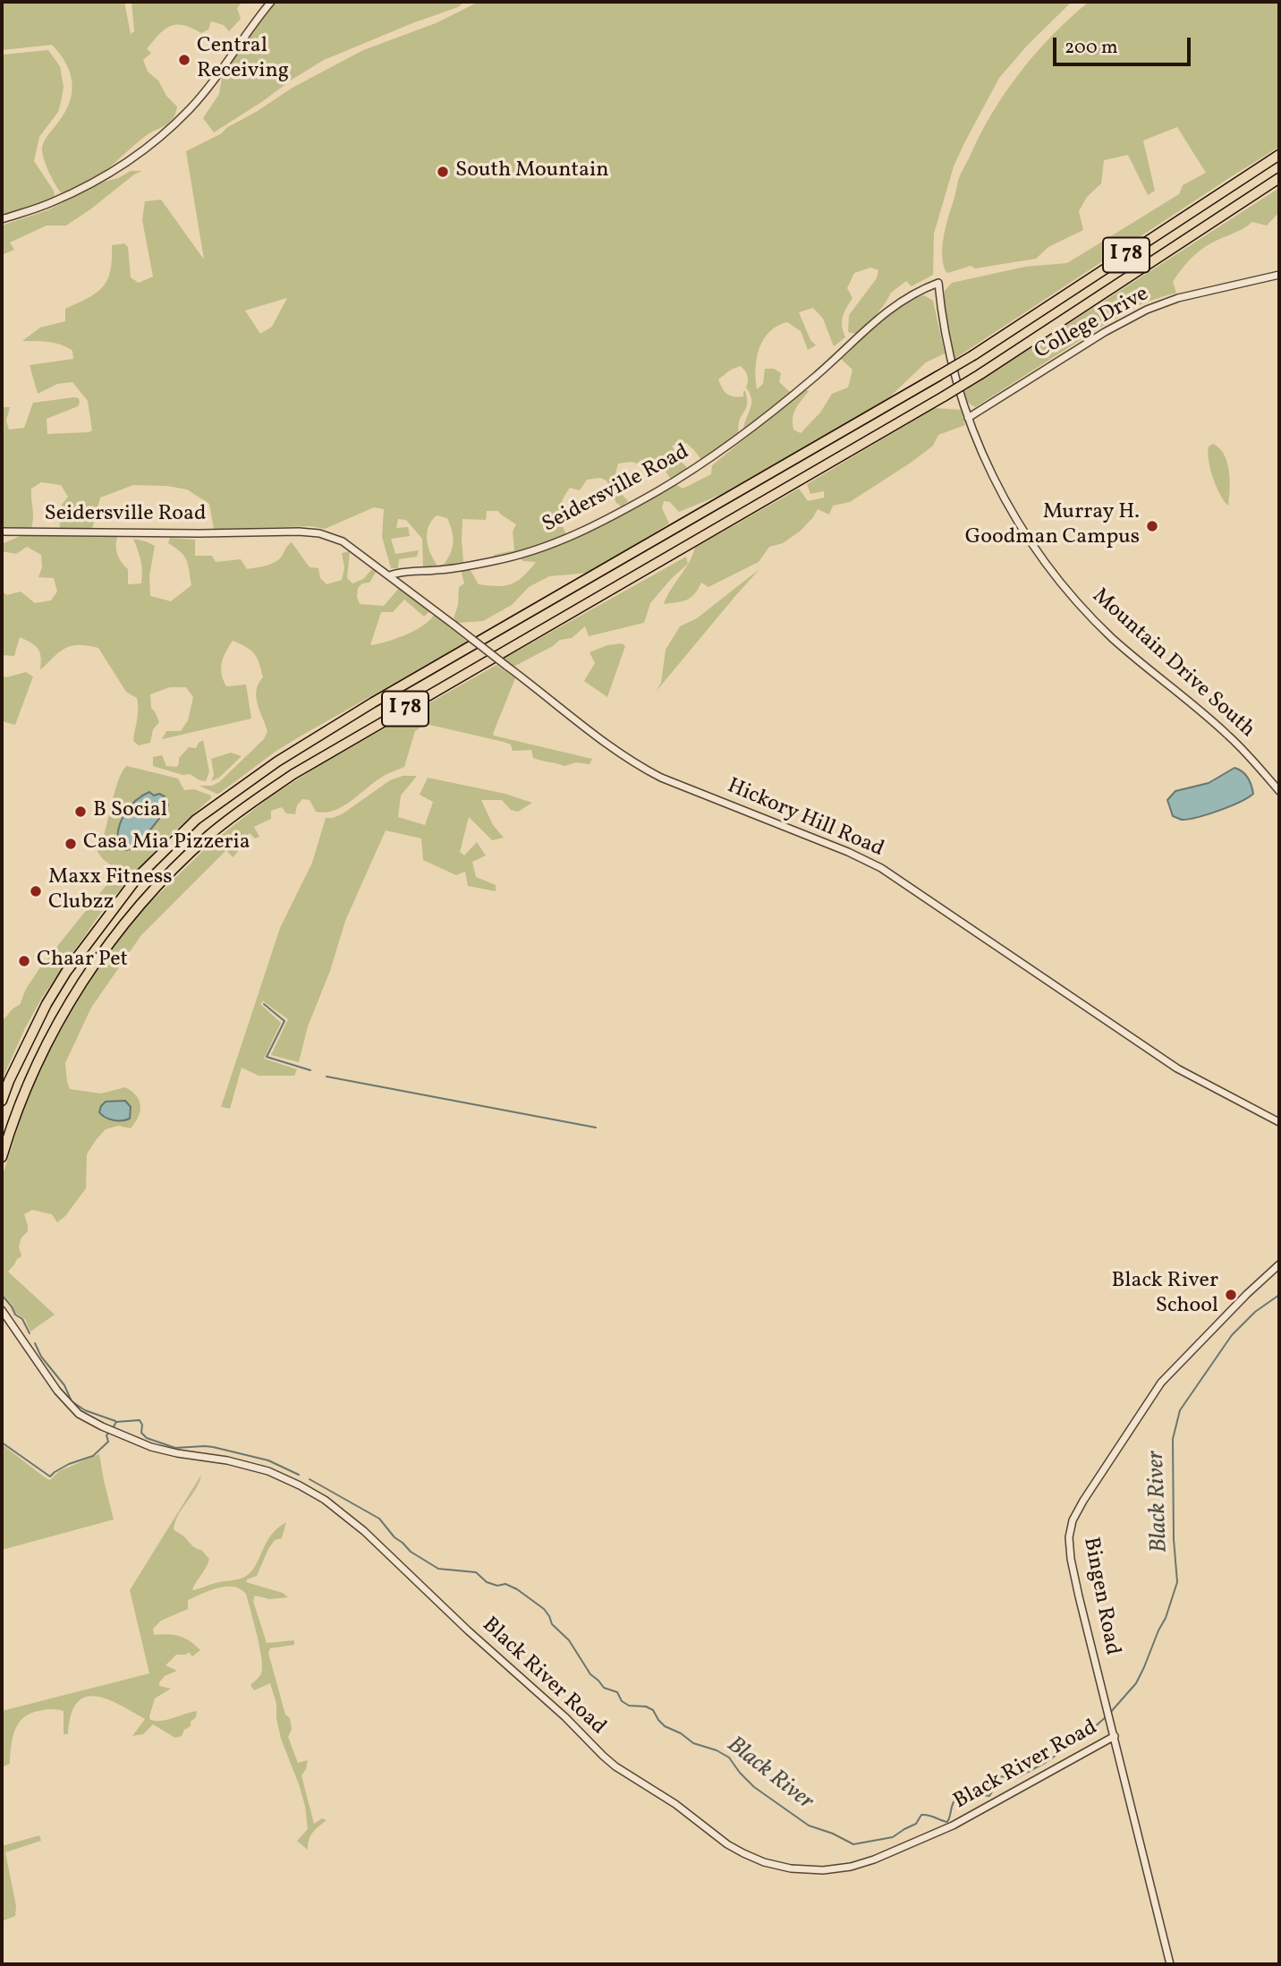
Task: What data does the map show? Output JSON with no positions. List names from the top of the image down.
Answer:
{
  "streets": {
    "highway": ["I 78"],
    "street": [
      "College Drive",
      "Seidersville Road",
      "Mountain Drive South",
      "Hickory Hill Road",
      "Bingen Road",
      "Black River Road"
    ]
  },
  "crossings": [
    ["College Drive", "Mountain Drive South"],
    ["Seidersville Road", "Mountain Drive South"],
    ["Seidersville Road", "Hickory Hill Road"],
    ["Bingen Road", "Black River Road"]
  ],
  "water": ["Black River"],
  "places": [
    "Central Receiving",
    "South Mountain",
    "Murray H. Goodman Campus",
    "B Social",
    "Casa Mia Pizzeria",
    "Maxx Fitness Clubzz",
    "Chaar Pet",
    "Black River School"
  ],
  "scale_bar": "200 m"
}
